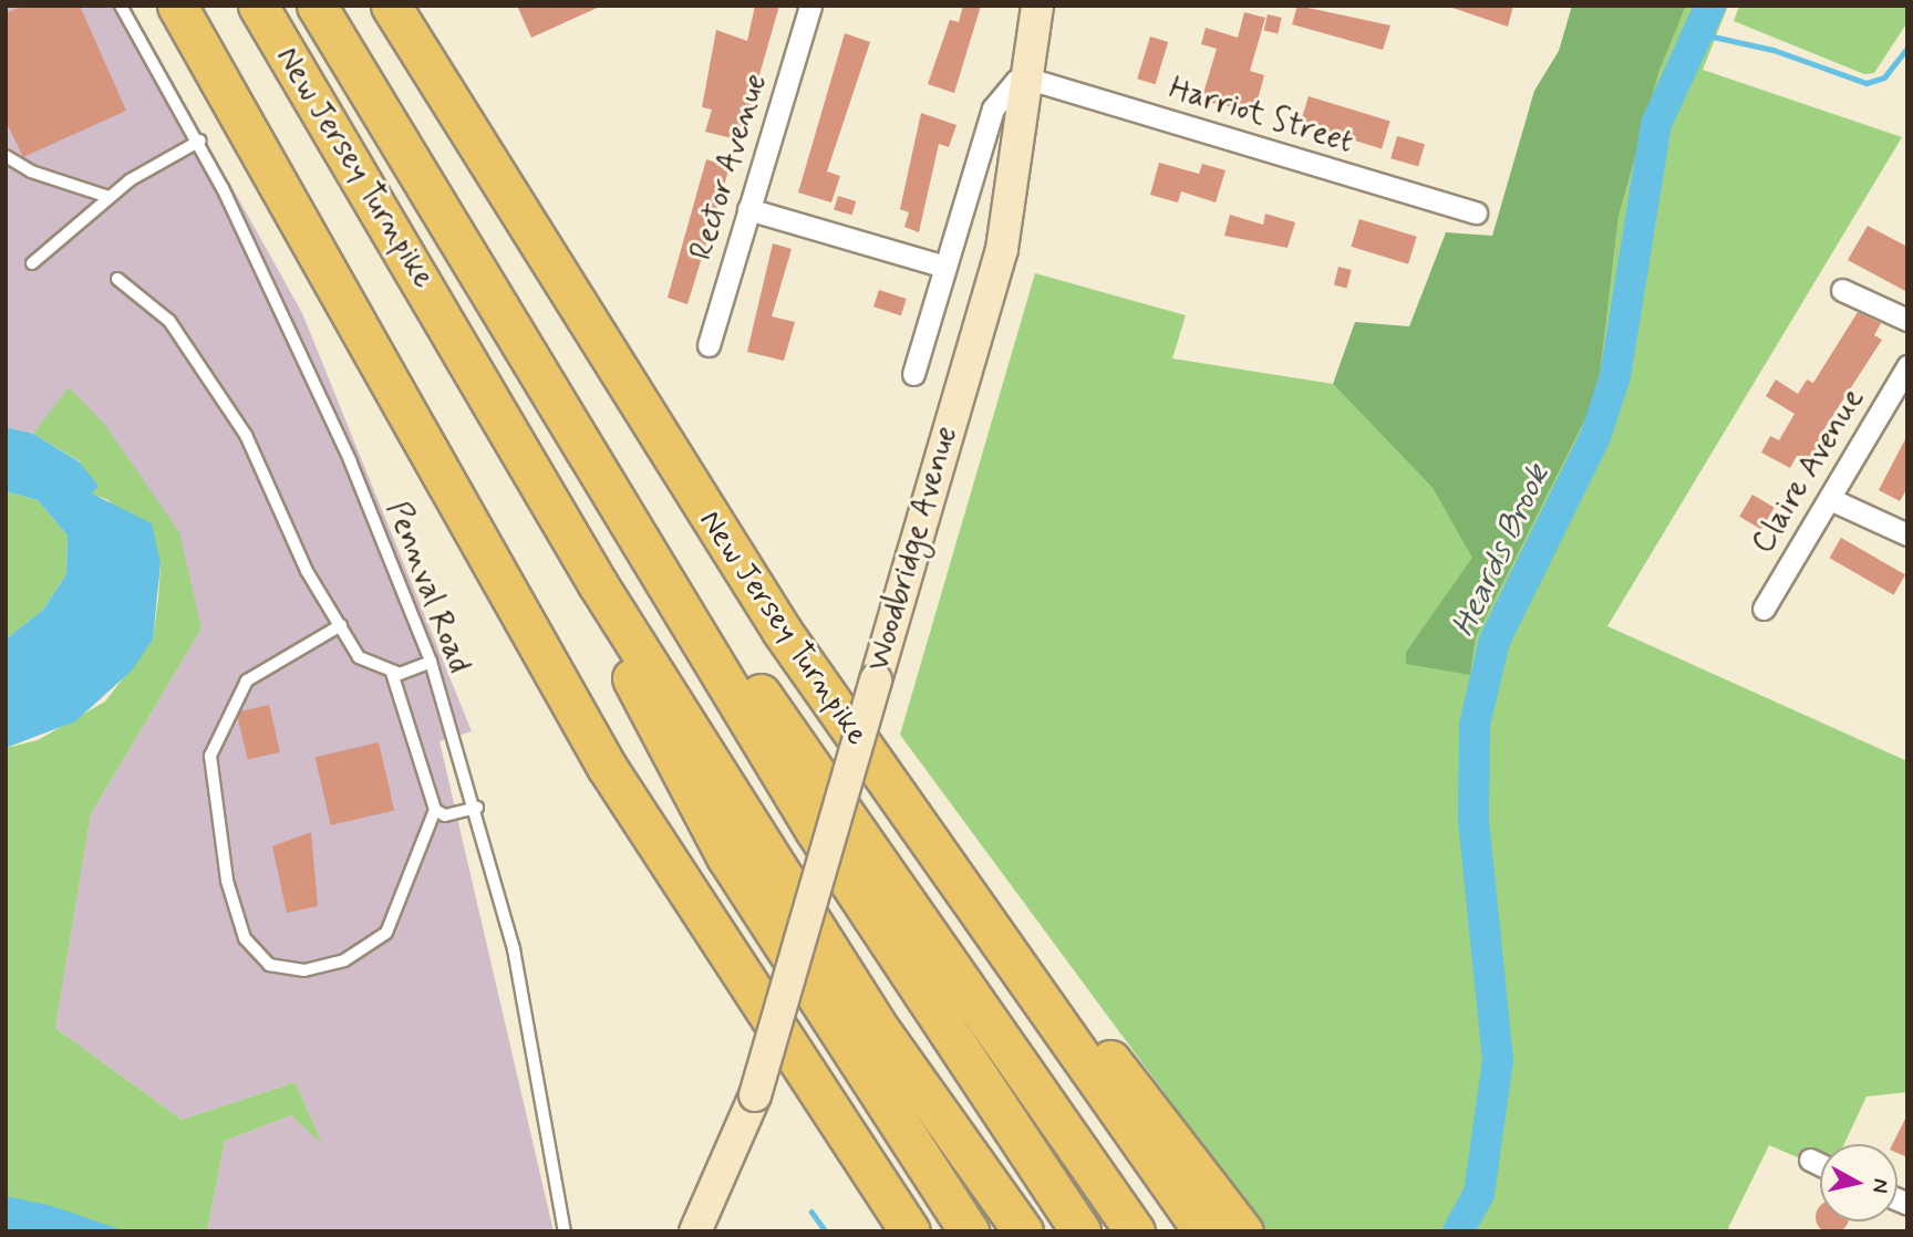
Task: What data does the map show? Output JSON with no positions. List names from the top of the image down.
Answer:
{
  "streets": {
    "highway": ["New Jersey Turnpike"],
    "street": [
      "Harriot Street",
      "Rector Avenue",
      "Claire Avenue",
      "Woodbridge Avenue"
    ],
    "lane": ["Pennval Road"]
  },
  "crossings": [
    ["Harriot Street", "Woodbridge Avenue"]
  ],
  "water": ["Heards Brook"],
  "north": "right"
}
